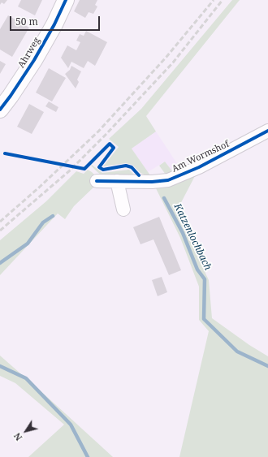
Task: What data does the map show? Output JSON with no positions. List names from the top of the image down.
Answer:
{
  "streets": {
    "street": ["Ahrweg", "Am Wormshof"]
  },
  "water": ["Katzenlochbach"],
  "scale_bar": "50 m",
  "north": "bottom left"
}
